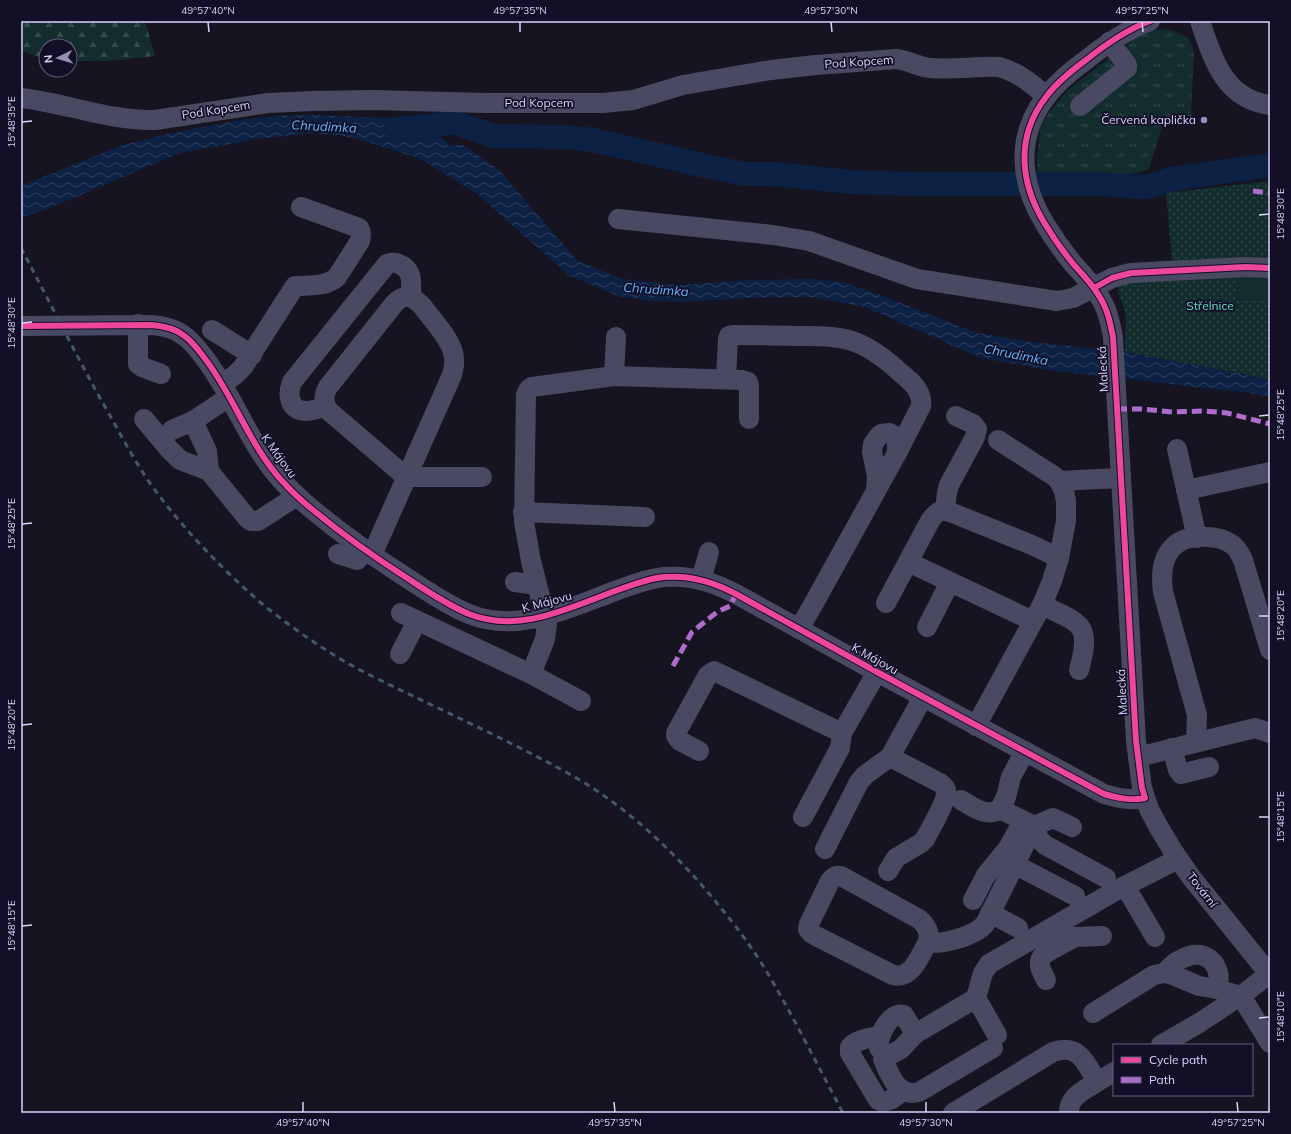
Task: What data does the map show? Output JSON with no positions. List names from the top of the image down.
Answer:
{
  "streets": {
    "street": [
      "Pod Kopcem",
      "Malecká",
      "K Májovu",
      "Tovární"
    ]
  },
  "crossings": [
    ["Pod Kopcem", "Malecká"],
    ["Malecká", "K Májovu"],
    ["Malecká", "Tovární"],
    ["K Májovu", "Tovární"]
  ],
  "water": ["Chrudimka"],
  "parks": ["Střelnice"],
  "places": ["Červená kaplička"],
  "legend": ["Cycle path", "Path"],
  "north": "left",
  "coordinates": [
    "49°57'40\"N",
    "49°57'35\"N",
    "49°57'30\"N",
    "49°57'25\"N",
    "15°48'35\"E",
    "15°48'30\"E",
    "15°48'25\"E",
    "15°48'20\"E",
    "15°48'15\"E",
    "15°48'10\"E"
  ]
}
